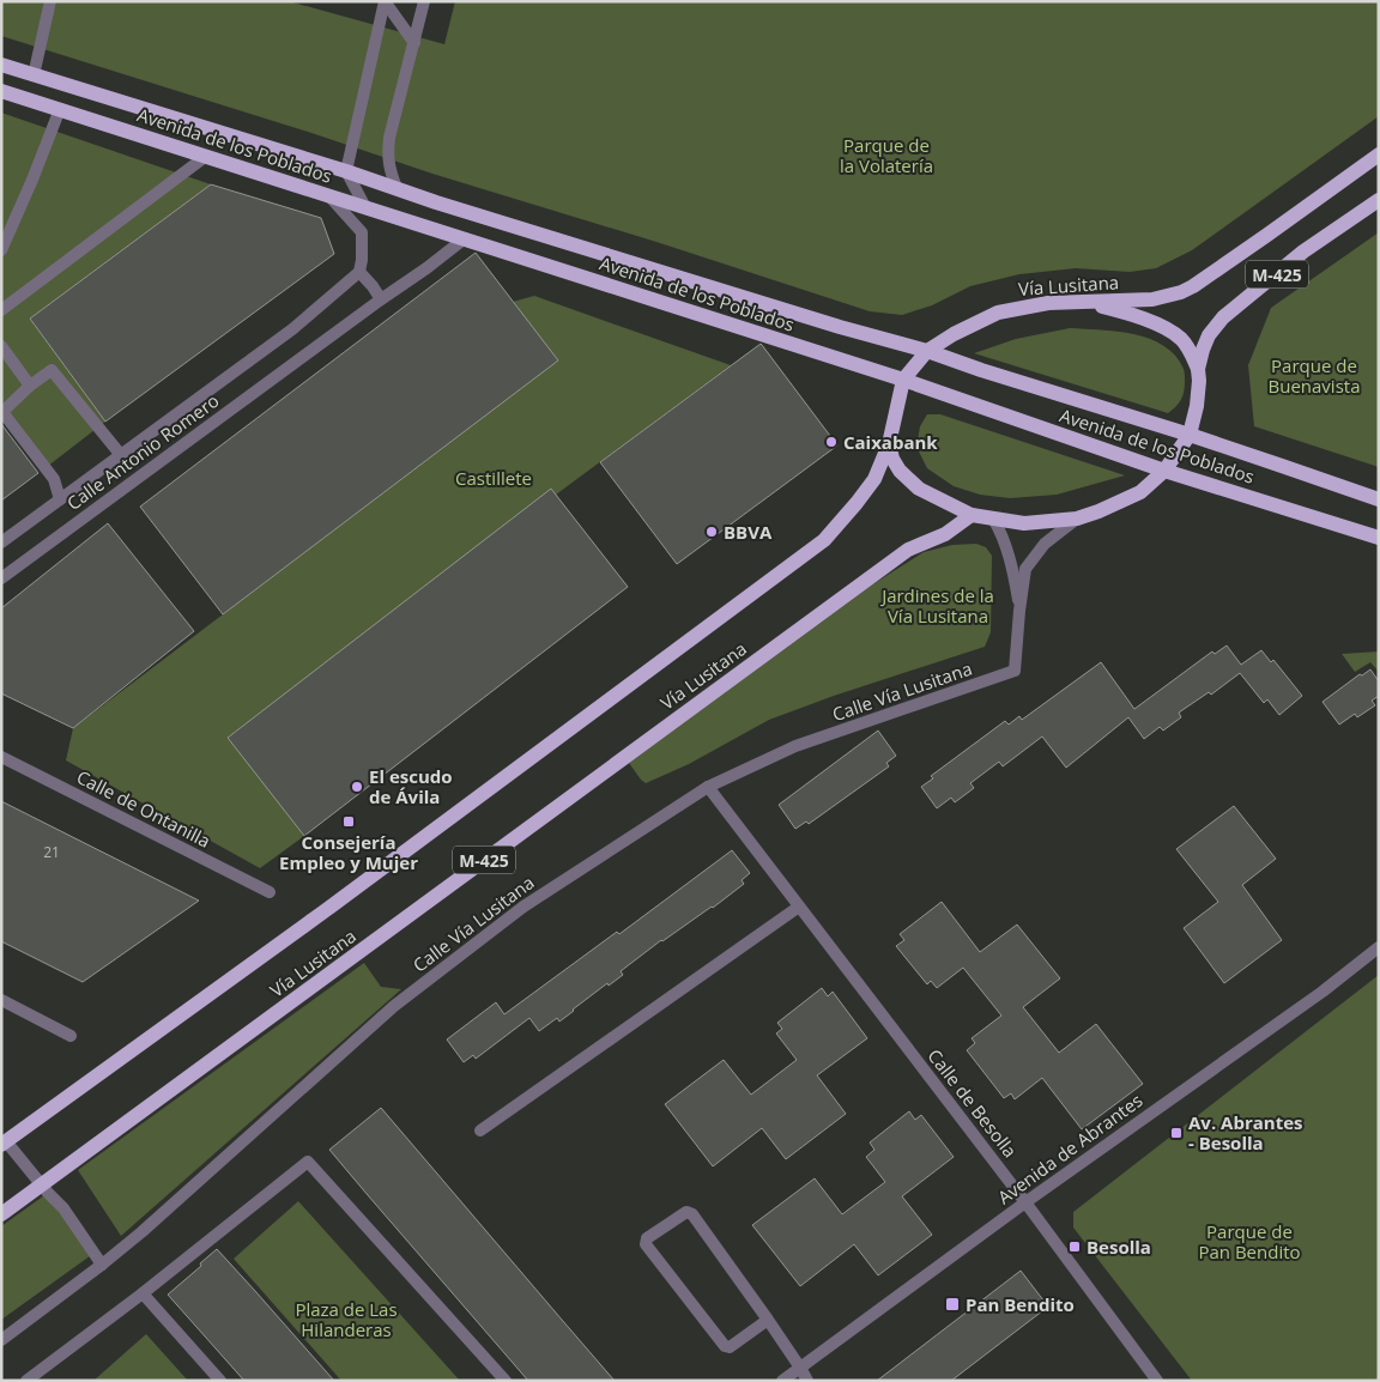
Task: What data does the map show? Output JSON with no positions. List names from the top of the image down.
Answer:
{
  "streets": {
    "main road": ["Avenida de los Poblados", "M-425", "Vía Lusitana"],
    "street": [
      "Calle Antonio Romero",
      "Calle Vía Lusitana",
      "Calle de Ontanilla",
      "Calle de Besolla",
      "Avenida de Abrantes"
    ]
  },
  "crossings": [
    ["Avenida de los Poblados", "M-425"],
    ["Avenida de los Poblados", "Vía Lusitana"],
    ["Avenida de los Poblados", "Calle Antonio Romero"],
    ["M-425", "Vía Lusitana"],
    ["Calle Vía Lusitana", "Calle de Besolla"],
    ["Calle de Besolla", "Avenida de Abrantes"]
  ],
  "parks": [
    "Parque de la Volatería",
    "Parque de Buenavista",
    "Castillete",
    "Jardines de la Vía Lusitana",
    "Parque de Pan Bendito",
    "Plaza de Las Hilanderas"
  ],
  "places": {
    "other": ["Caixabank", "BBVA", "El escudo de Ávila"],
    "transit": [
      "Consejería Empleo y Mujer",
      "Av. Abrantes - Besolla",
      "Besolla",
      "Pan Bendito"
    ]
  },
  "house_numbers": ["21"]
}
